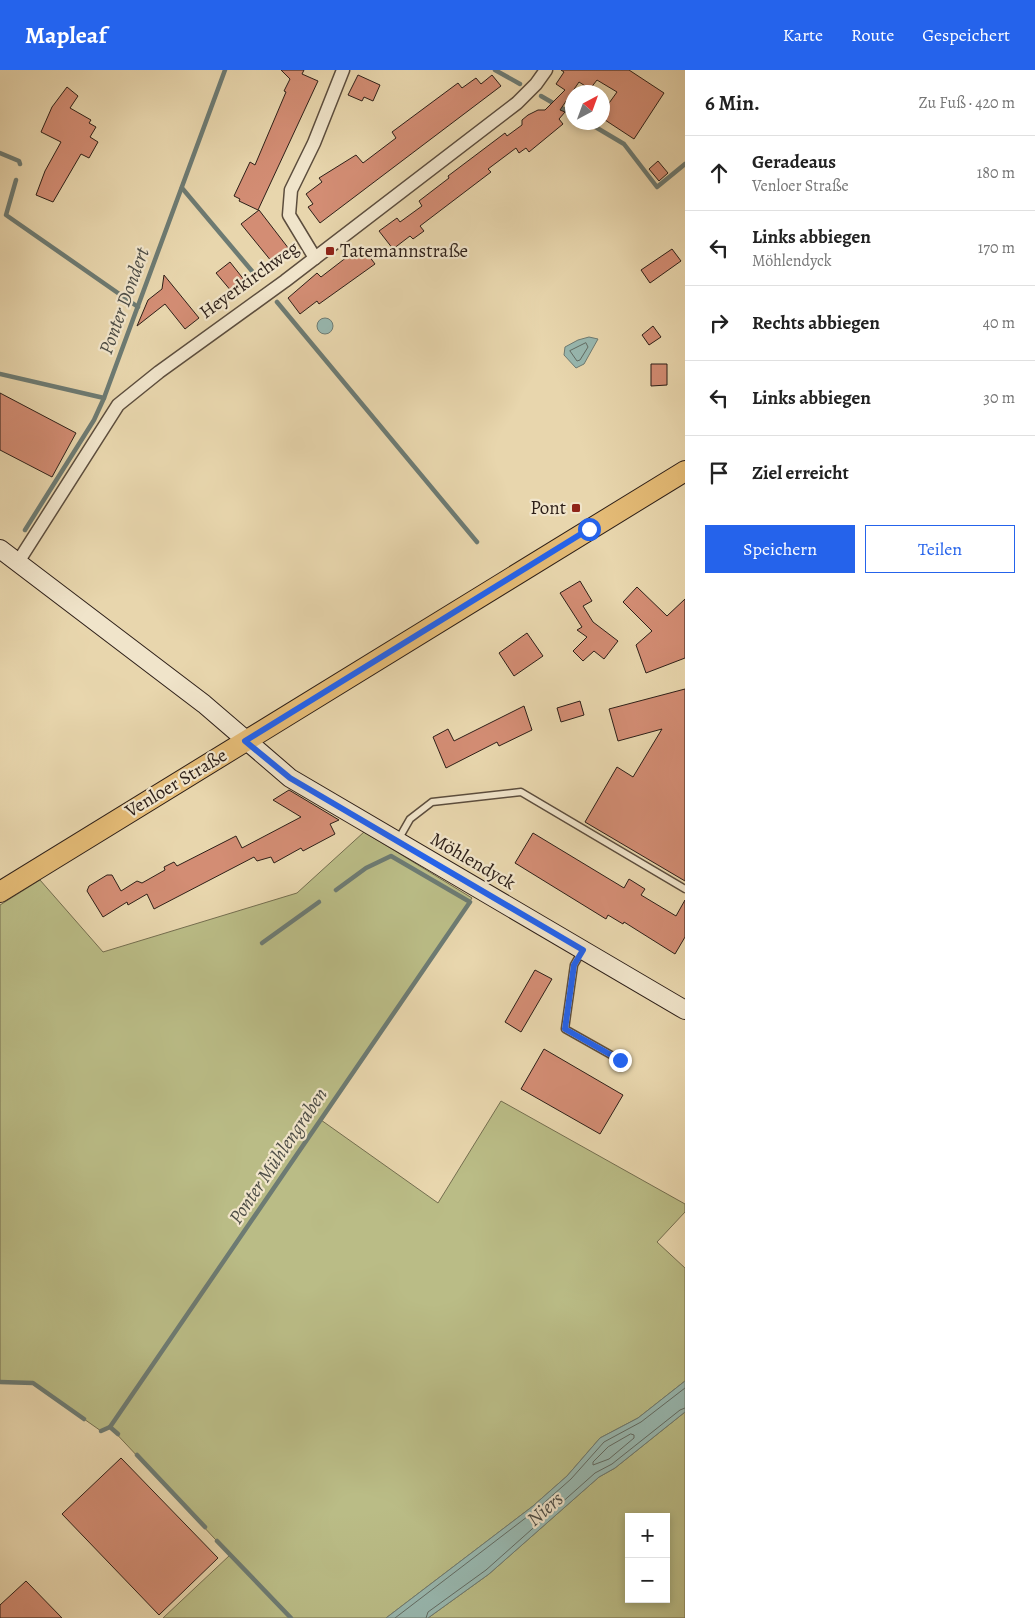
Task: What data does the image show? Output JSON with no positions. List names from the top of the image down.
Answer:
{
  "streets": {
    "main road": ["Venloer Straße"],
    "street": ["Heyerkirchweg", "Möhlendyck"]
  },
  "crossings": [
    ["Venloer Straße", "Möhlendyck"]
  ],
  "water": ["Ponter Dondert", "Ponter Mühlengraben", "Niers"],
  "places": {
    "transit": ["Tatemannstraße", "Pont"]
  },
  "north": "top right",
  "page": {
    "header": "Mapleaf",
    "nav": ["Karte", "Route", "Gespeichert"],
    "heading": ["6 Min.", "Zu Fuß · 420 m"],
    "list": [
      ["Geradeaus", "Venloer Straße", "180 m"],
      ["Links abbiegen", "Möhlendyck", "170 m"],
      ["Rechts abbiegen", "40 m"],
      ["Links abbiegen", "30 m"],
      "Ziel erreicht"
    ],
    "buttons": ["Speichern", "Teilen"],
    "map_buttons": ["+", "−"]
  }
}
